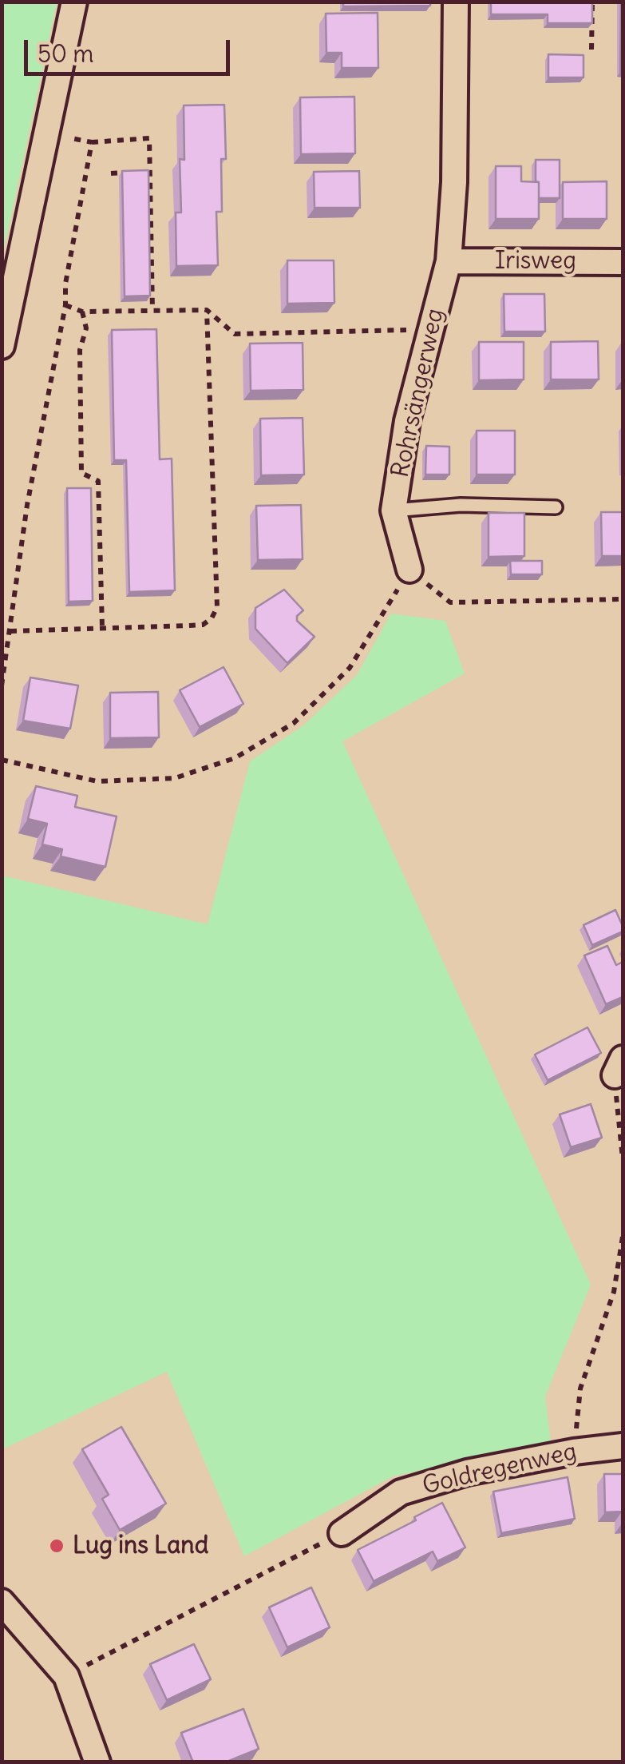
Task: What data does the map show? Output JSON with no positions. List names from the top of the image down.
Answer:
{
  "streets": {
    "street": ["Irisweg", "Rohrsängerweg", "Goldregenweg"]
  },
  "crossings": [
    ["Irisweg", "Rohrsängerweg"]
  ],
  "places": ["Lug ins Land"],
  "scale_bar": "50 m"
}
